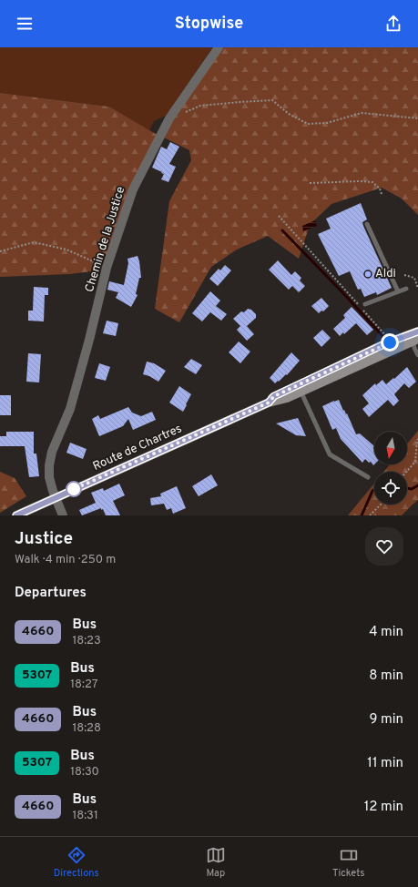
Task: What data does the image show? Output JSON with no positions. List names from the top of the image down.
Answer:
{
  "streets": {
    "main road": ["Route de Chartres"],
    "street": ["Chemin de la Justice"]
  },
  "crossings": [
    ["Chemin de la Justice", "Route de Chartres"]
  ],
  "places": ["Aldi"],
  "lines": ["bus line 4660"],
  "north": "bottom",
  "page": {
    "header": "Stopwise",
    "heading": [
      ["Justice", "Walk · 4 min · 250 m"],
      "Departures"
    ],
    "list": [
      {
        "mark": "4660",
        "name": "Bus",
        "note": "18:23",
        "value": "4 min"
      },
      {
        "mark": "5307",
        "name": "Bus",
        "note": "18:27",
        "value": "8 min"
      },
      {
        "mark": "4660",
        "name": "Bus",
        "note": "18:28",
        "value": "9 min"
      },
      {
        "mark": "5307",
        "name": "Bus",
        "note": "18:30",
        "value": "11 min"
      },
      {
        "mark": "4660",
        "name": "Bus",
        "note": "18:31",
        "value": "12 min"
      }
    ],
    "tabs": ["Directions", "Map", "Tickets"]
  }
}
